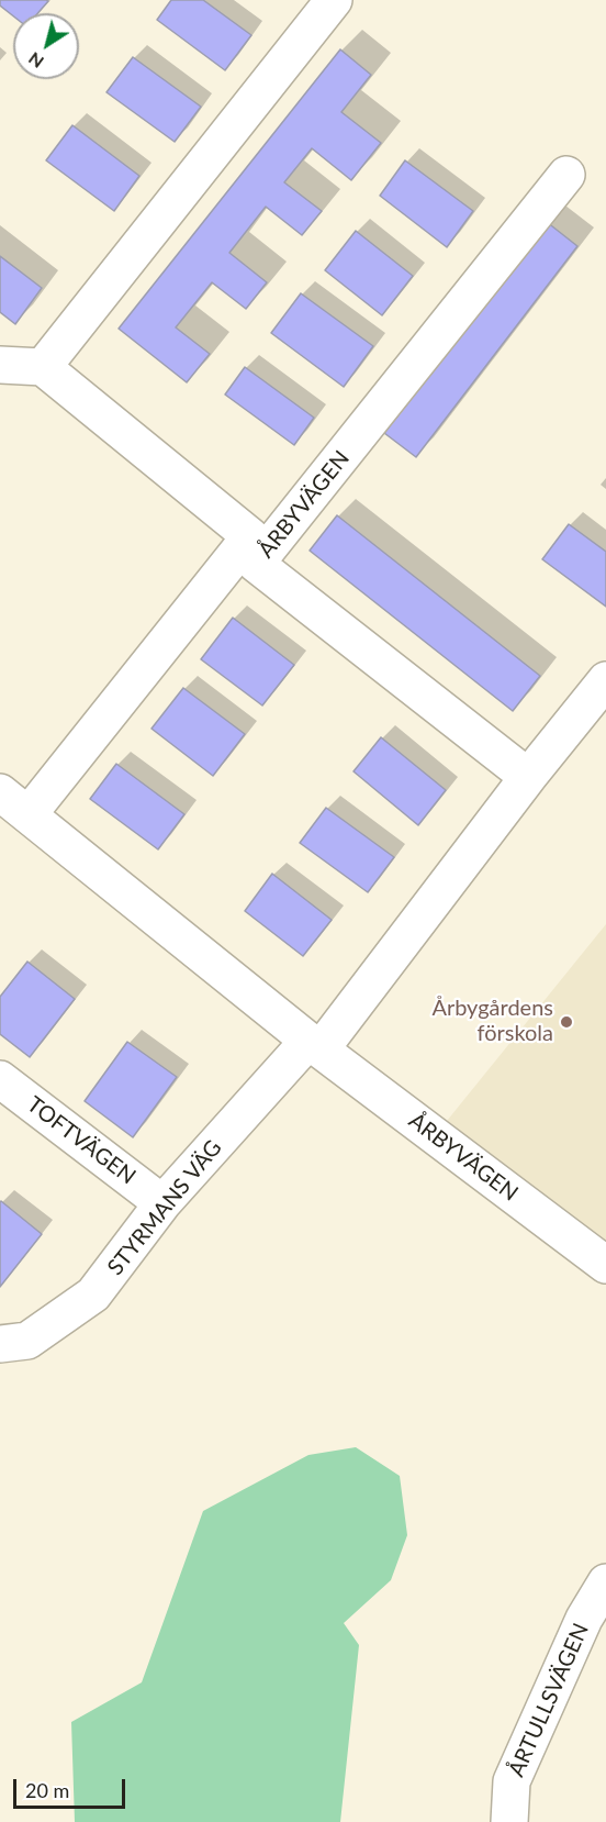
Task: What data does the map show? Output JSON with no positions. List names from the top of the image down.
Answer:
{
  "streets": {
    "street": [
      "ÅRBYVÄGEN",
      "TOFTVÄGEN",
      "STYRMANS VÄG",
      "ÅRTULLSVÄGEN"
    ]
  },
  "crossings": [
    ["ÅRBYVÄGEN", "STYRMANS VÄG"],
    ["TOFTVÄGEN", "STYRMANS VÄG"]
  ],
  "places": ["Årbygårdens förskola"],
  "scale_bar": "20 m",
  "north": "bottom left"
}
